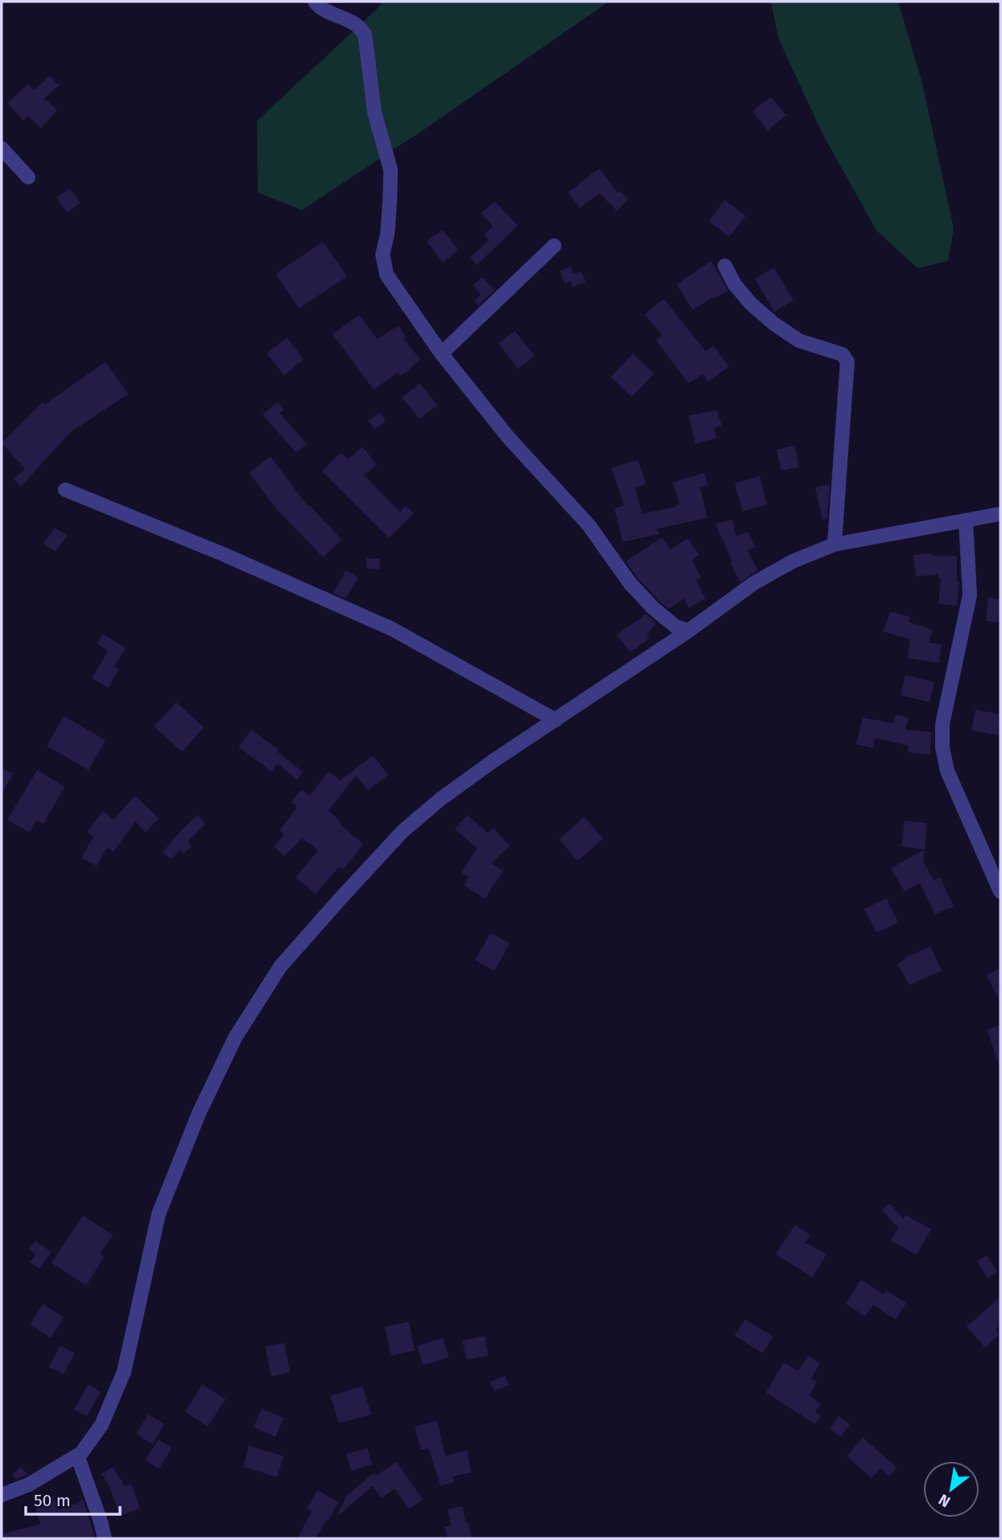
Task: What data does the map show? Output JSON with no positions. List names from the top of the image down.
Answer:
{
  "scale_bar": "50 m",
  "north": "bottom left"
}
